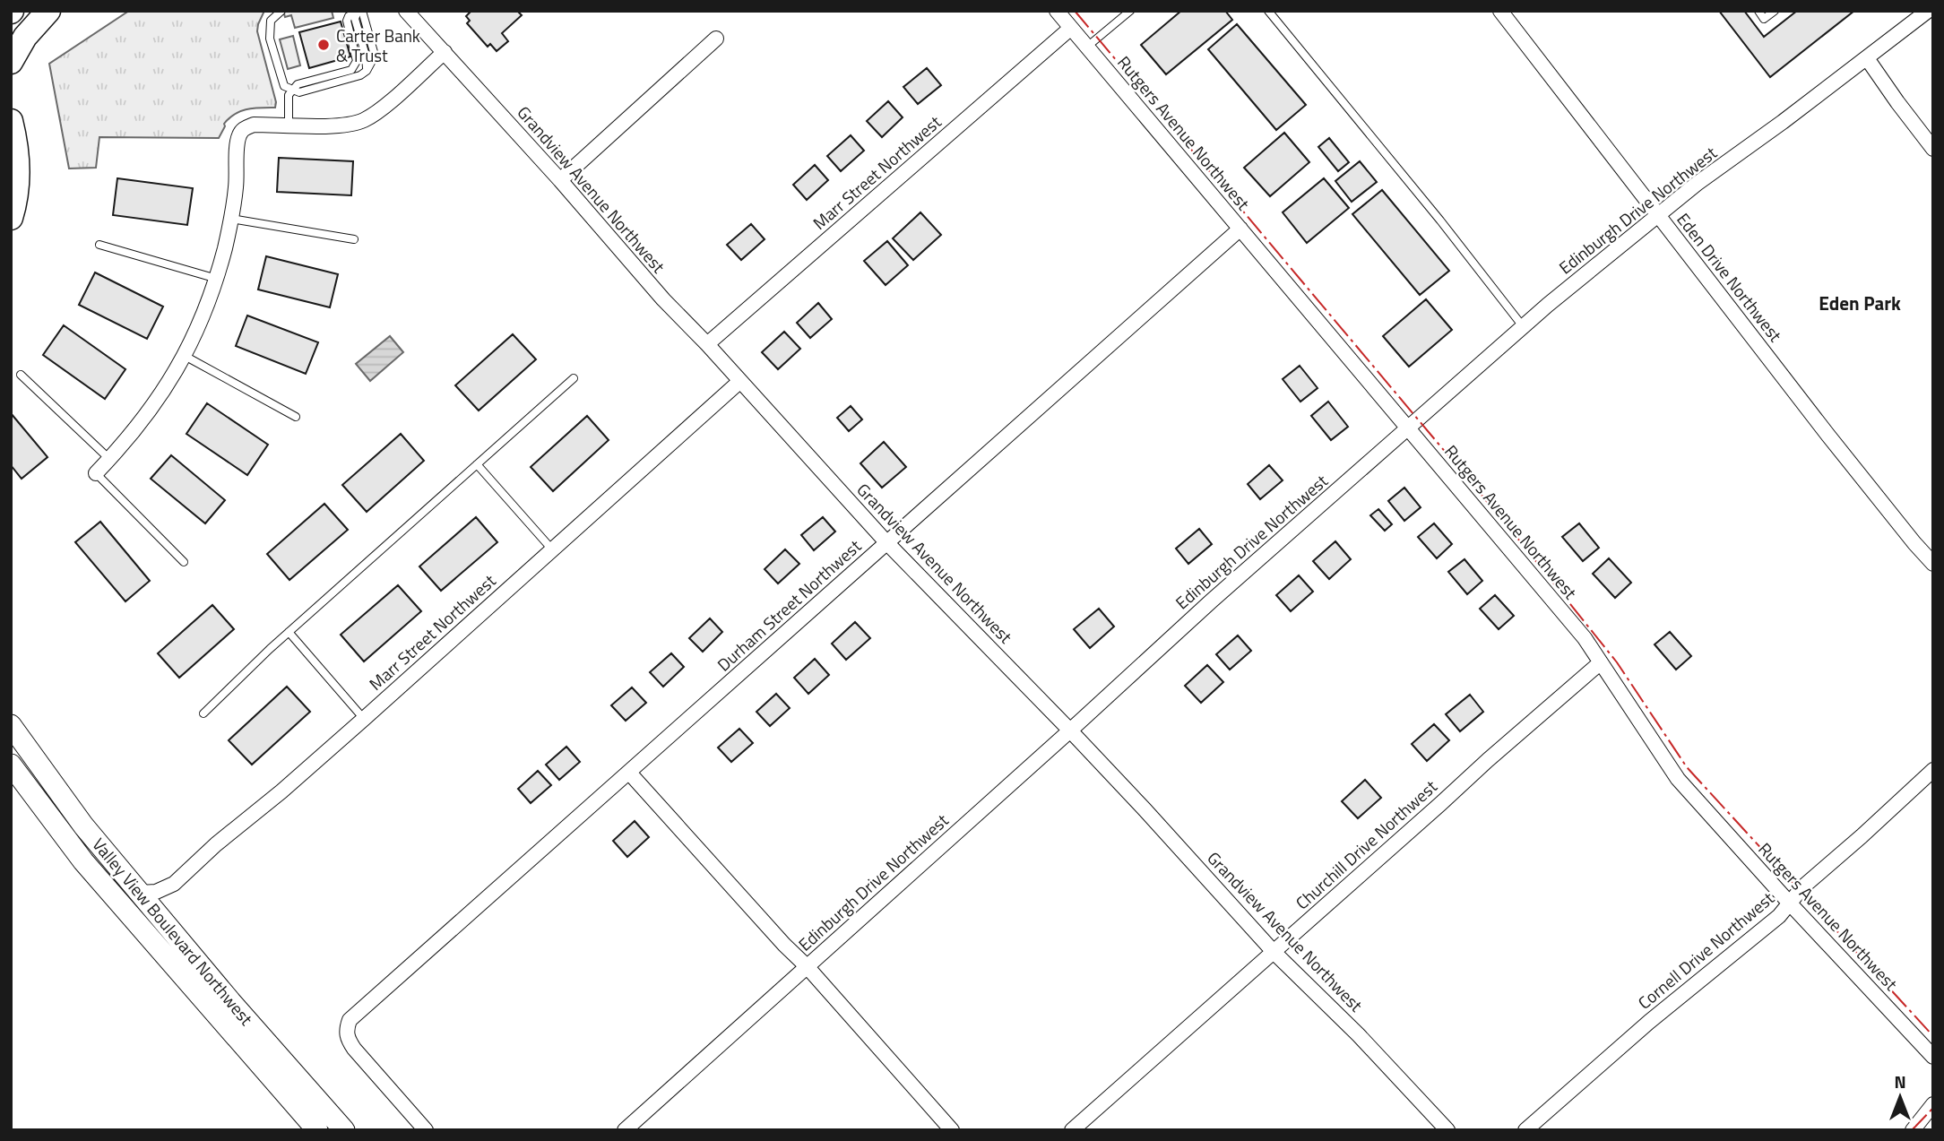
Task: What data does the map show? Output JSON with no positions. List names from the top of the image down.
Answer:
{
  "streets": {
    "main road": ["Valley View Boulevard Northwest"],
    "street": [
      "Rutgers Avenue Northwest",
      "Marr Street Northwest",
      "Grandview Avenue Northwest",
      "Edinburgh Drive Northwest",
      "Eden Drive Northwest",
      "Durham Street Northwest",
      "Churchill Drive Northwest",
      "Cornell Drive Northwest"
    ]
  },
  "crossings": [
    ["Rutgers Avenue Northwest", "Marr Street Northwest"],
    ["Rutgers Avenue Northwest", "Edinburgh Drive Northwest"],
    ["Rutgers Avenue Northwest", "Durham Street Northwest"],
    ["Rutgers Avenue Northwest", "Churchill Drive Northwest"],
    ["Rutgers Avenue Northwest", "Cornell Drive Northwest"],
    ["Marr Street Northwest", "Grandview Avenue Northwest"],
    ["Marr Street Northwest", "Valley View Boulevard Northwest"],
    ["Grandview Avenue Northwest", "Edinburgh Drive Northwest"],
    ["Grandview Avenue Northwest", "Durham Street Northwest"],
    ["Grandview Avenue Northwest", "Churchill Drive Northwest"],
    ["Edinburgh Drive Northwest", "Eden Drive Northwest"]
  ],
  "districts": ["Eden Park"],
  "places": ["Carter Bank & Trust"],
  "north": "top"
}
